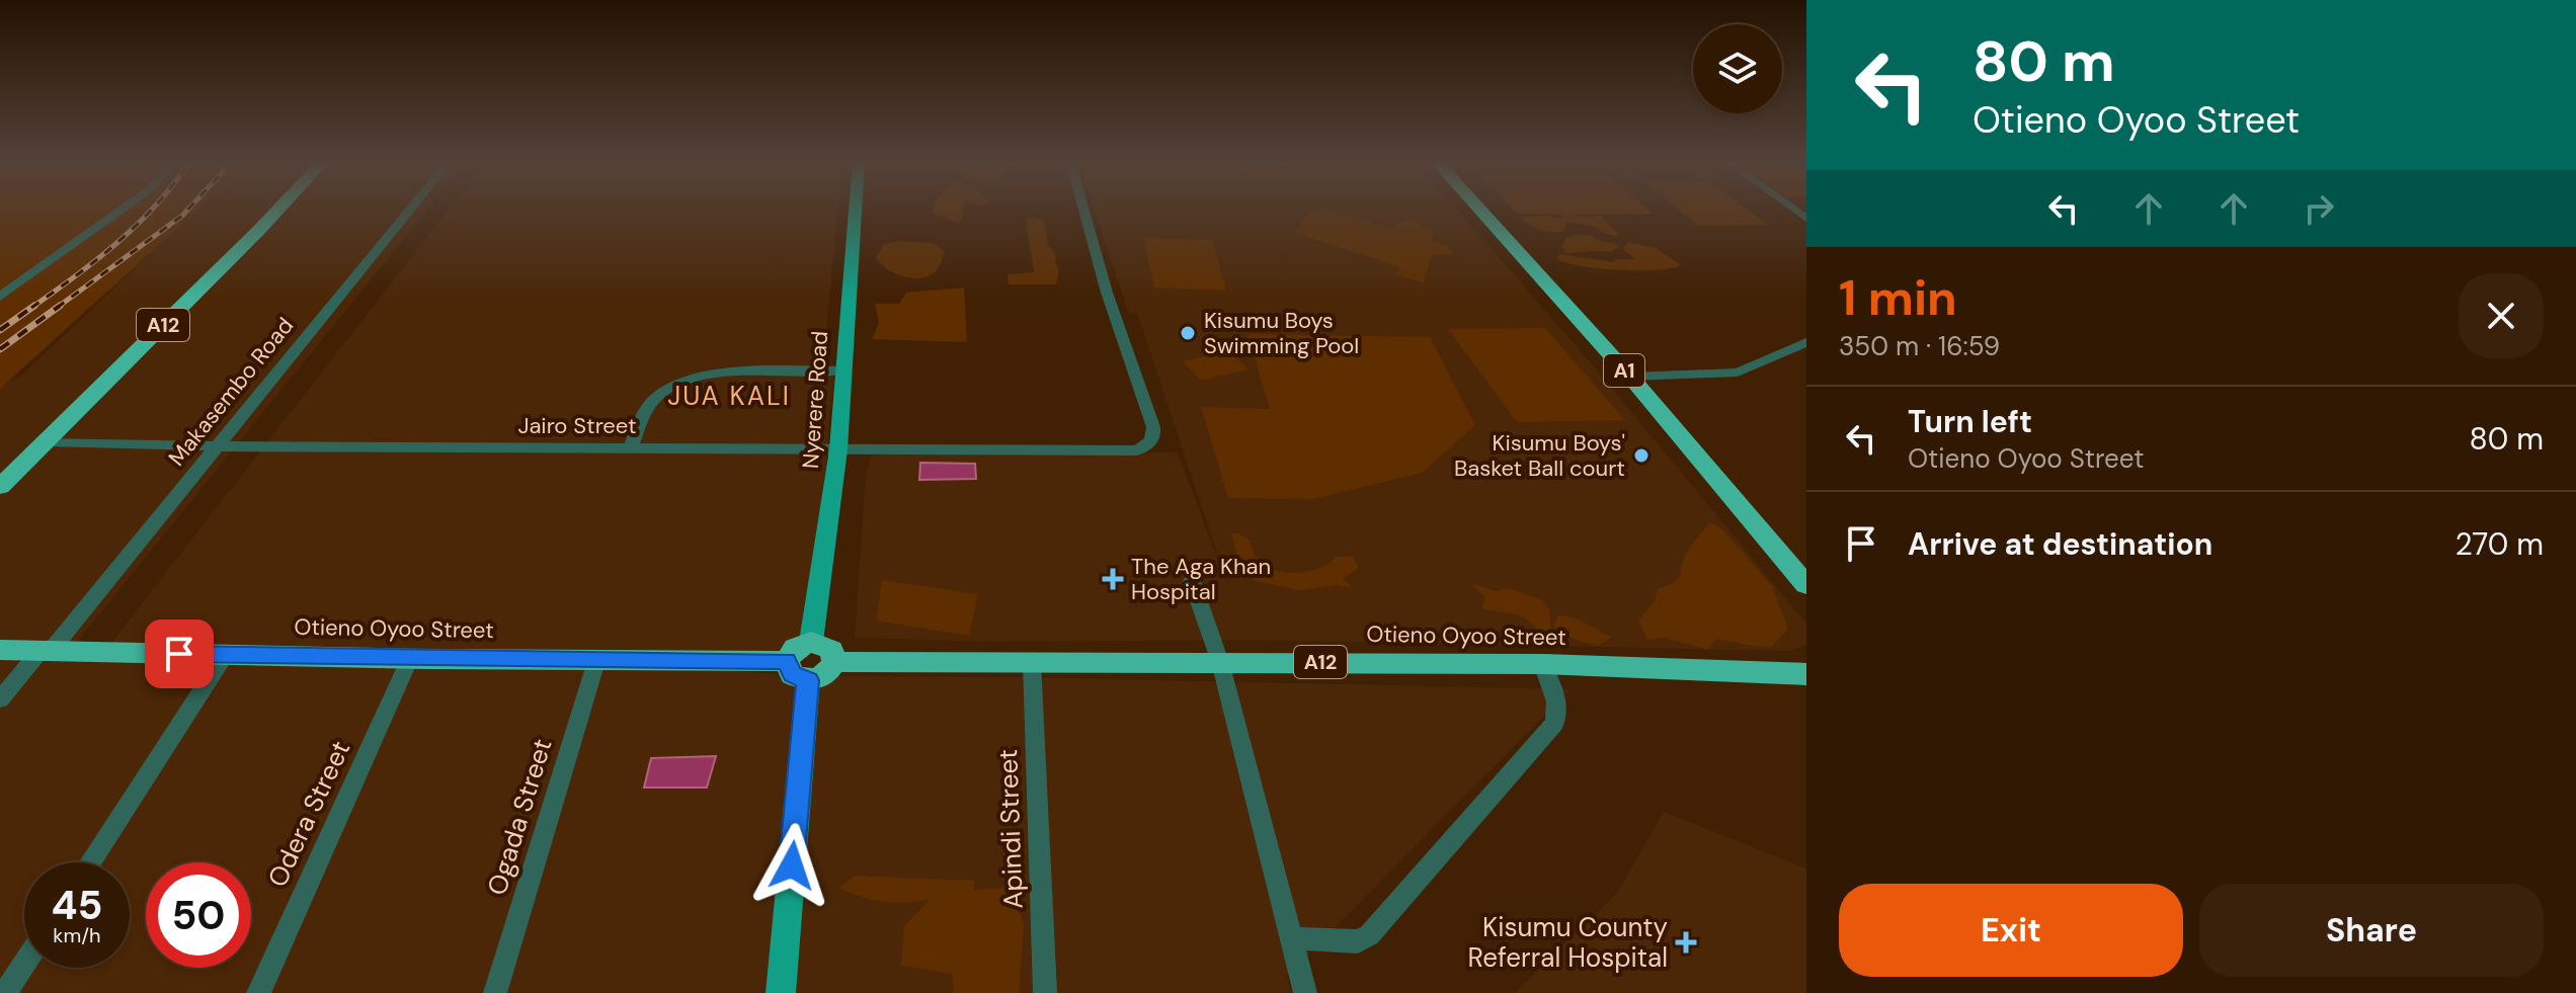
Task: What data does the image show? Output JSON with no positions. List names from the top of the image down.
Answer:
{
  "streets": {
    "highway": ["A12", "A1", "Otieno Oyoo Street"],
    "main road": ["Nyerere Road"],
    "street": [
      "Makasembo Road",
      "Jairo Street",
      "Odera Street",
      "Ogada Street",
      "Apindi Street"
    ]
  },
  "crossings": [
    ["A12", "Jairo Street"],
    ["Makasembo Road", "Jairo Street"],
    ["Makasembo Road", "Otieno Oyoo Street"],
    ["Nyerere Road", "Jairo Street"],
    ["Nyerere Road", "Otieno Oyoo Street"],
    ["Otieno Oyoo Street", "Odera Street"],
    ["Otieno Oyoo Street", "Ogada Street"],
    ["Otieno Oyoo Street", "Apindi Street"]
  ],
  "districts": ["JUA KALI"],
  "places": {
    "other": ["Kisumu Boys Swimming Pool", "Kisumu Boys' Basket Ball court"],
    "health": ["The Aga Khan Hospital", "Kisumu County Referral Hospital"]
  },
  "page": {
    "turn": ["80 m", "Otieno Oyoo Street"],
    "heading": ["1 min", "350 m · 16:59"],
    "list": [
      {
        "name": "Turn left",
        "note": "Otieno Oyoo Street",
        "value": "80 m"
      },
      {
        "name": "Arrive at destination",
        "value": "270 m"
      }
    ],
    "speed": "45 km/h",
    "limit": "50",
    "buttons": ["Exit", "Share"]
  }
}
